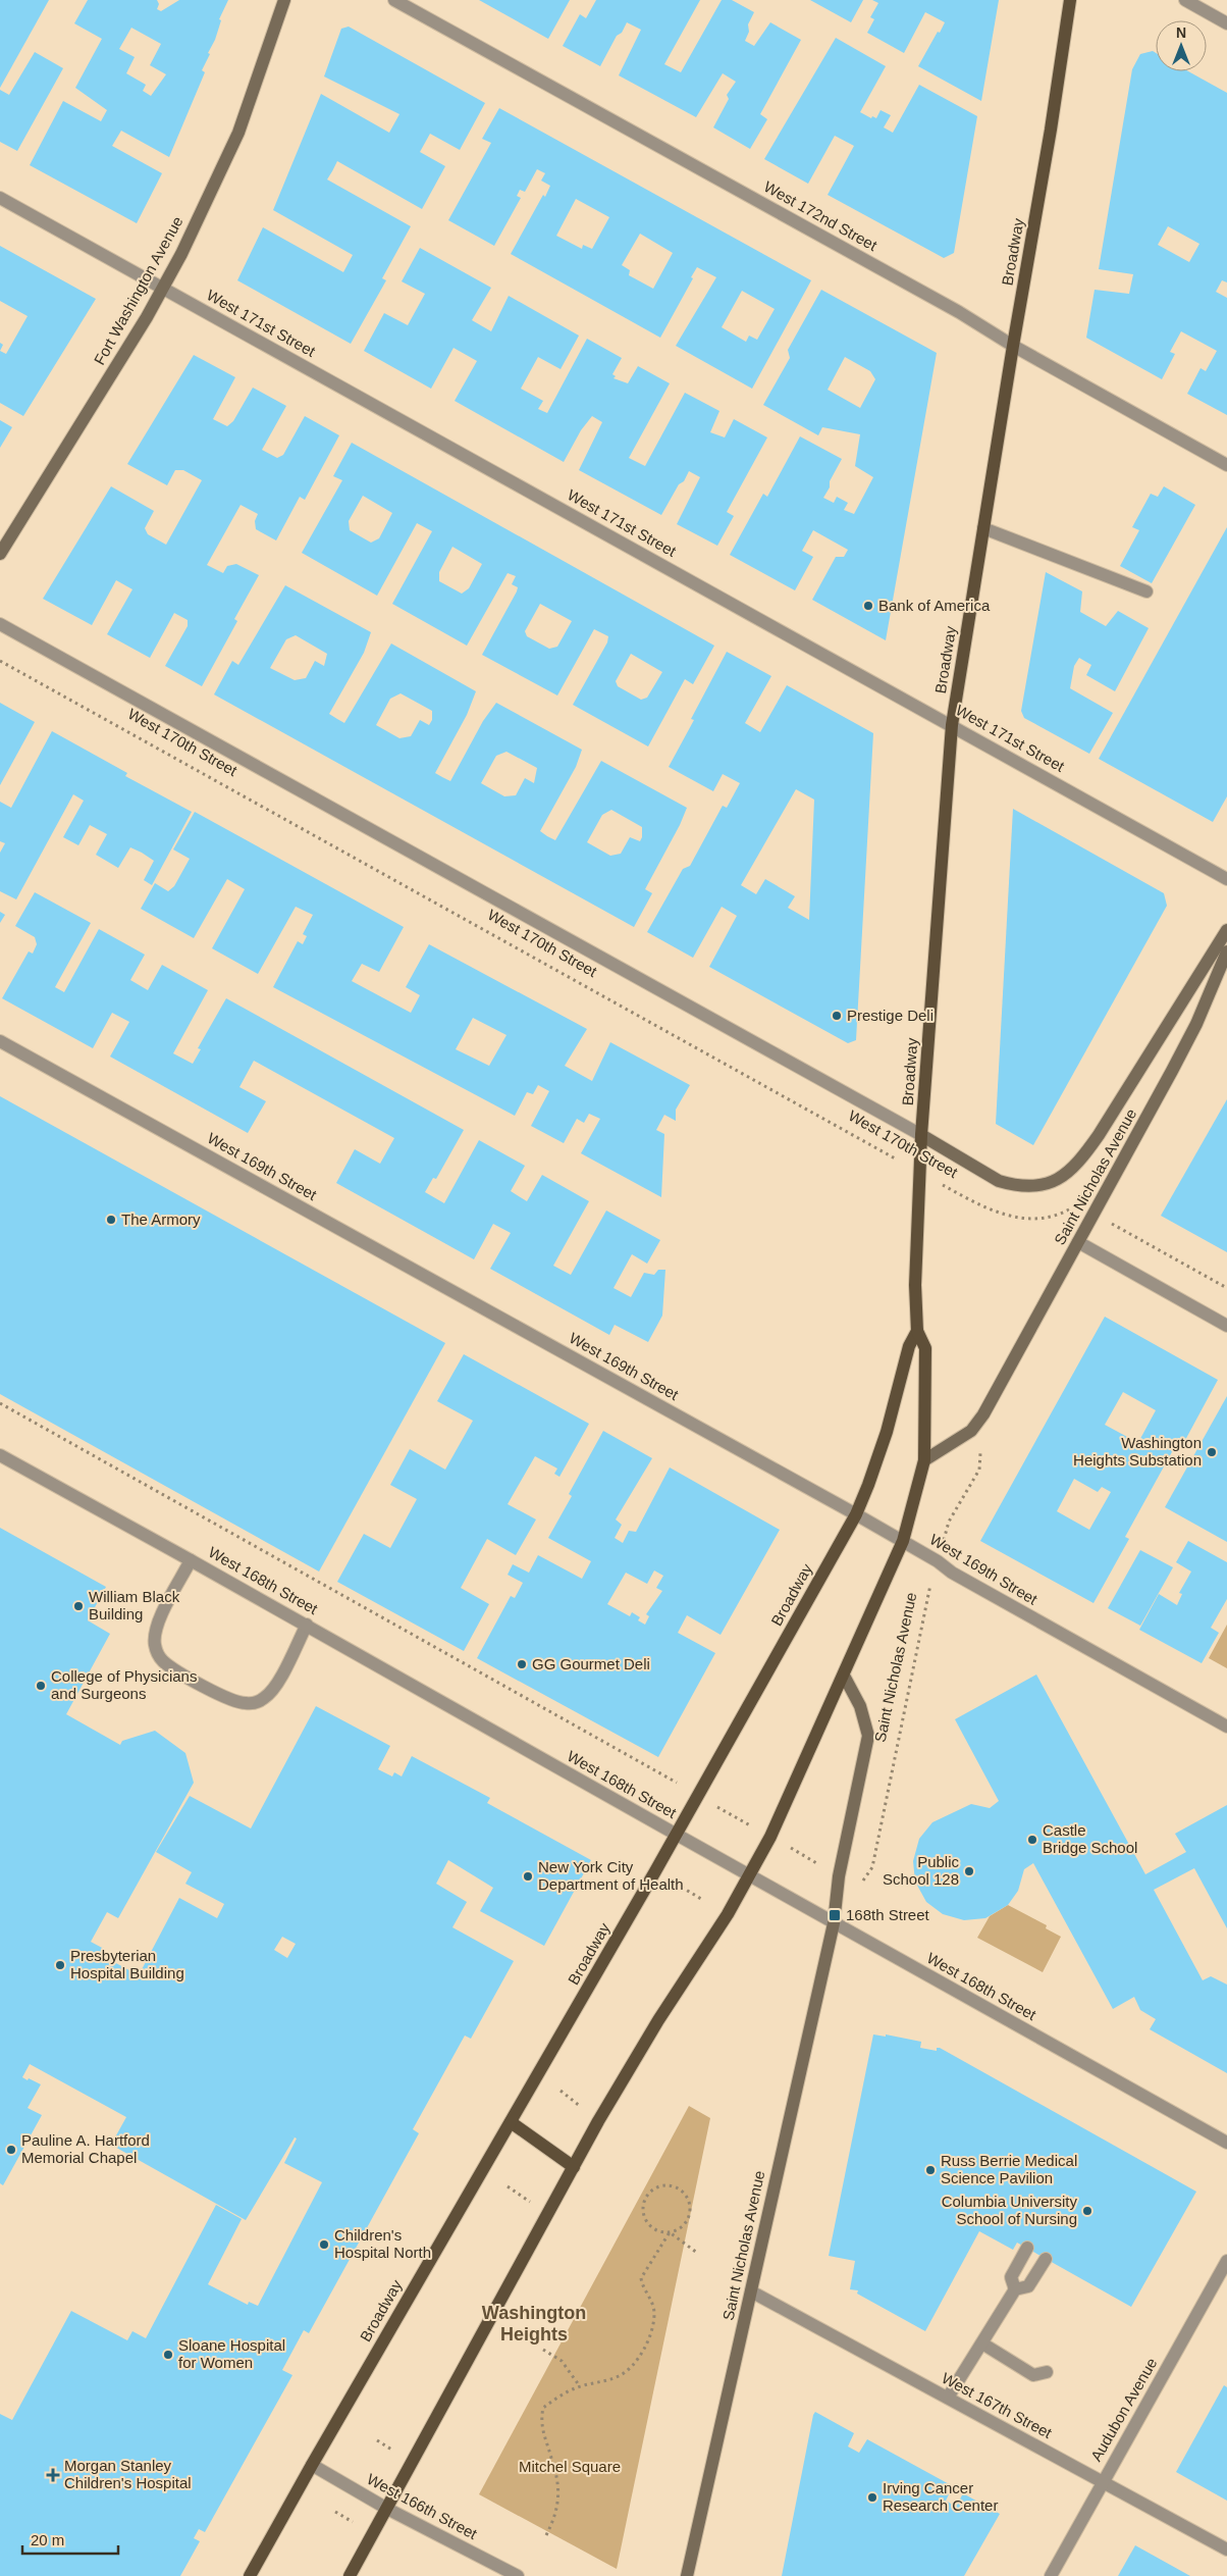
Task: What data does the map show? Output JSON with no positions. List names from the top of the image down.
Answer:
{
  "streets": {
    "main road": ["Broadway", "Fort Washington Avenue", "Saint Nicholas Avenue"],
    "street": [
      "West 172nd Street",
      "West 171st Street",
      "West 170th Street",
      "West 169th Street",
      "West 168th Street",
      "West 167th Street",
      "Audubon Avenue",
      "West 166th Street"
    ]
  },
  "crossings": [
    ["West 172nd Street", "Broadway"],
    ["Broadway", "West 171st Street"],
    ["Broadway", "West 170th Street"],
    ["Broadway", "West 169th Street"],
    ["Broadway", "Saint Nicholas Avenue"],
    ["Broadway", "West 168th Street"],
    ["Broadway", "West 166th Street"],
    ["Fort Washington Avenue", "West 171st Street"],
    ["West 170th Street", "Saint Nicholas Avenue"],
    ["West 169th Street", "Saint Nicholas Avenue"],
    ["Saint Nicholas Avenue", "West 168th Street"],
    ["Saint Nicholas Avenue", "West 167th Street"],
    ["West 167th Street", "Audubon Avenue"]
  ],
  "districts": ["Washington Heights"],
  "parks": ["Mitchel Square"],
  "places": {
    "other": [
      "Bank of America",
      "Prestige Deli",
      "The Armory",
      "Washington Heights Substation",
      "William Black Building",
      "GG Gourmet Deli",
      "College of Physicians and Surgeons",
      "Castle Bridge School",
      "Public School 128",
      "New York City Department of Health",
      "Presbyterian Hospital Building",
      "Pauline A. Hartford Memorial Chapel",
      "Russ Berrie Medical Science Pavilion",
      "Columbia University School of Nursing",
      "Children's Hospital North",
      "Sloane Hospital for Women",
      "Irving Cancer Research Center"
    ],
    "transit": ["168th Street"],
    "health": ["Morgan Stanley Children's Hospital"]
  },
  "scale_bar": "20 m",
  "north": "top"
}
